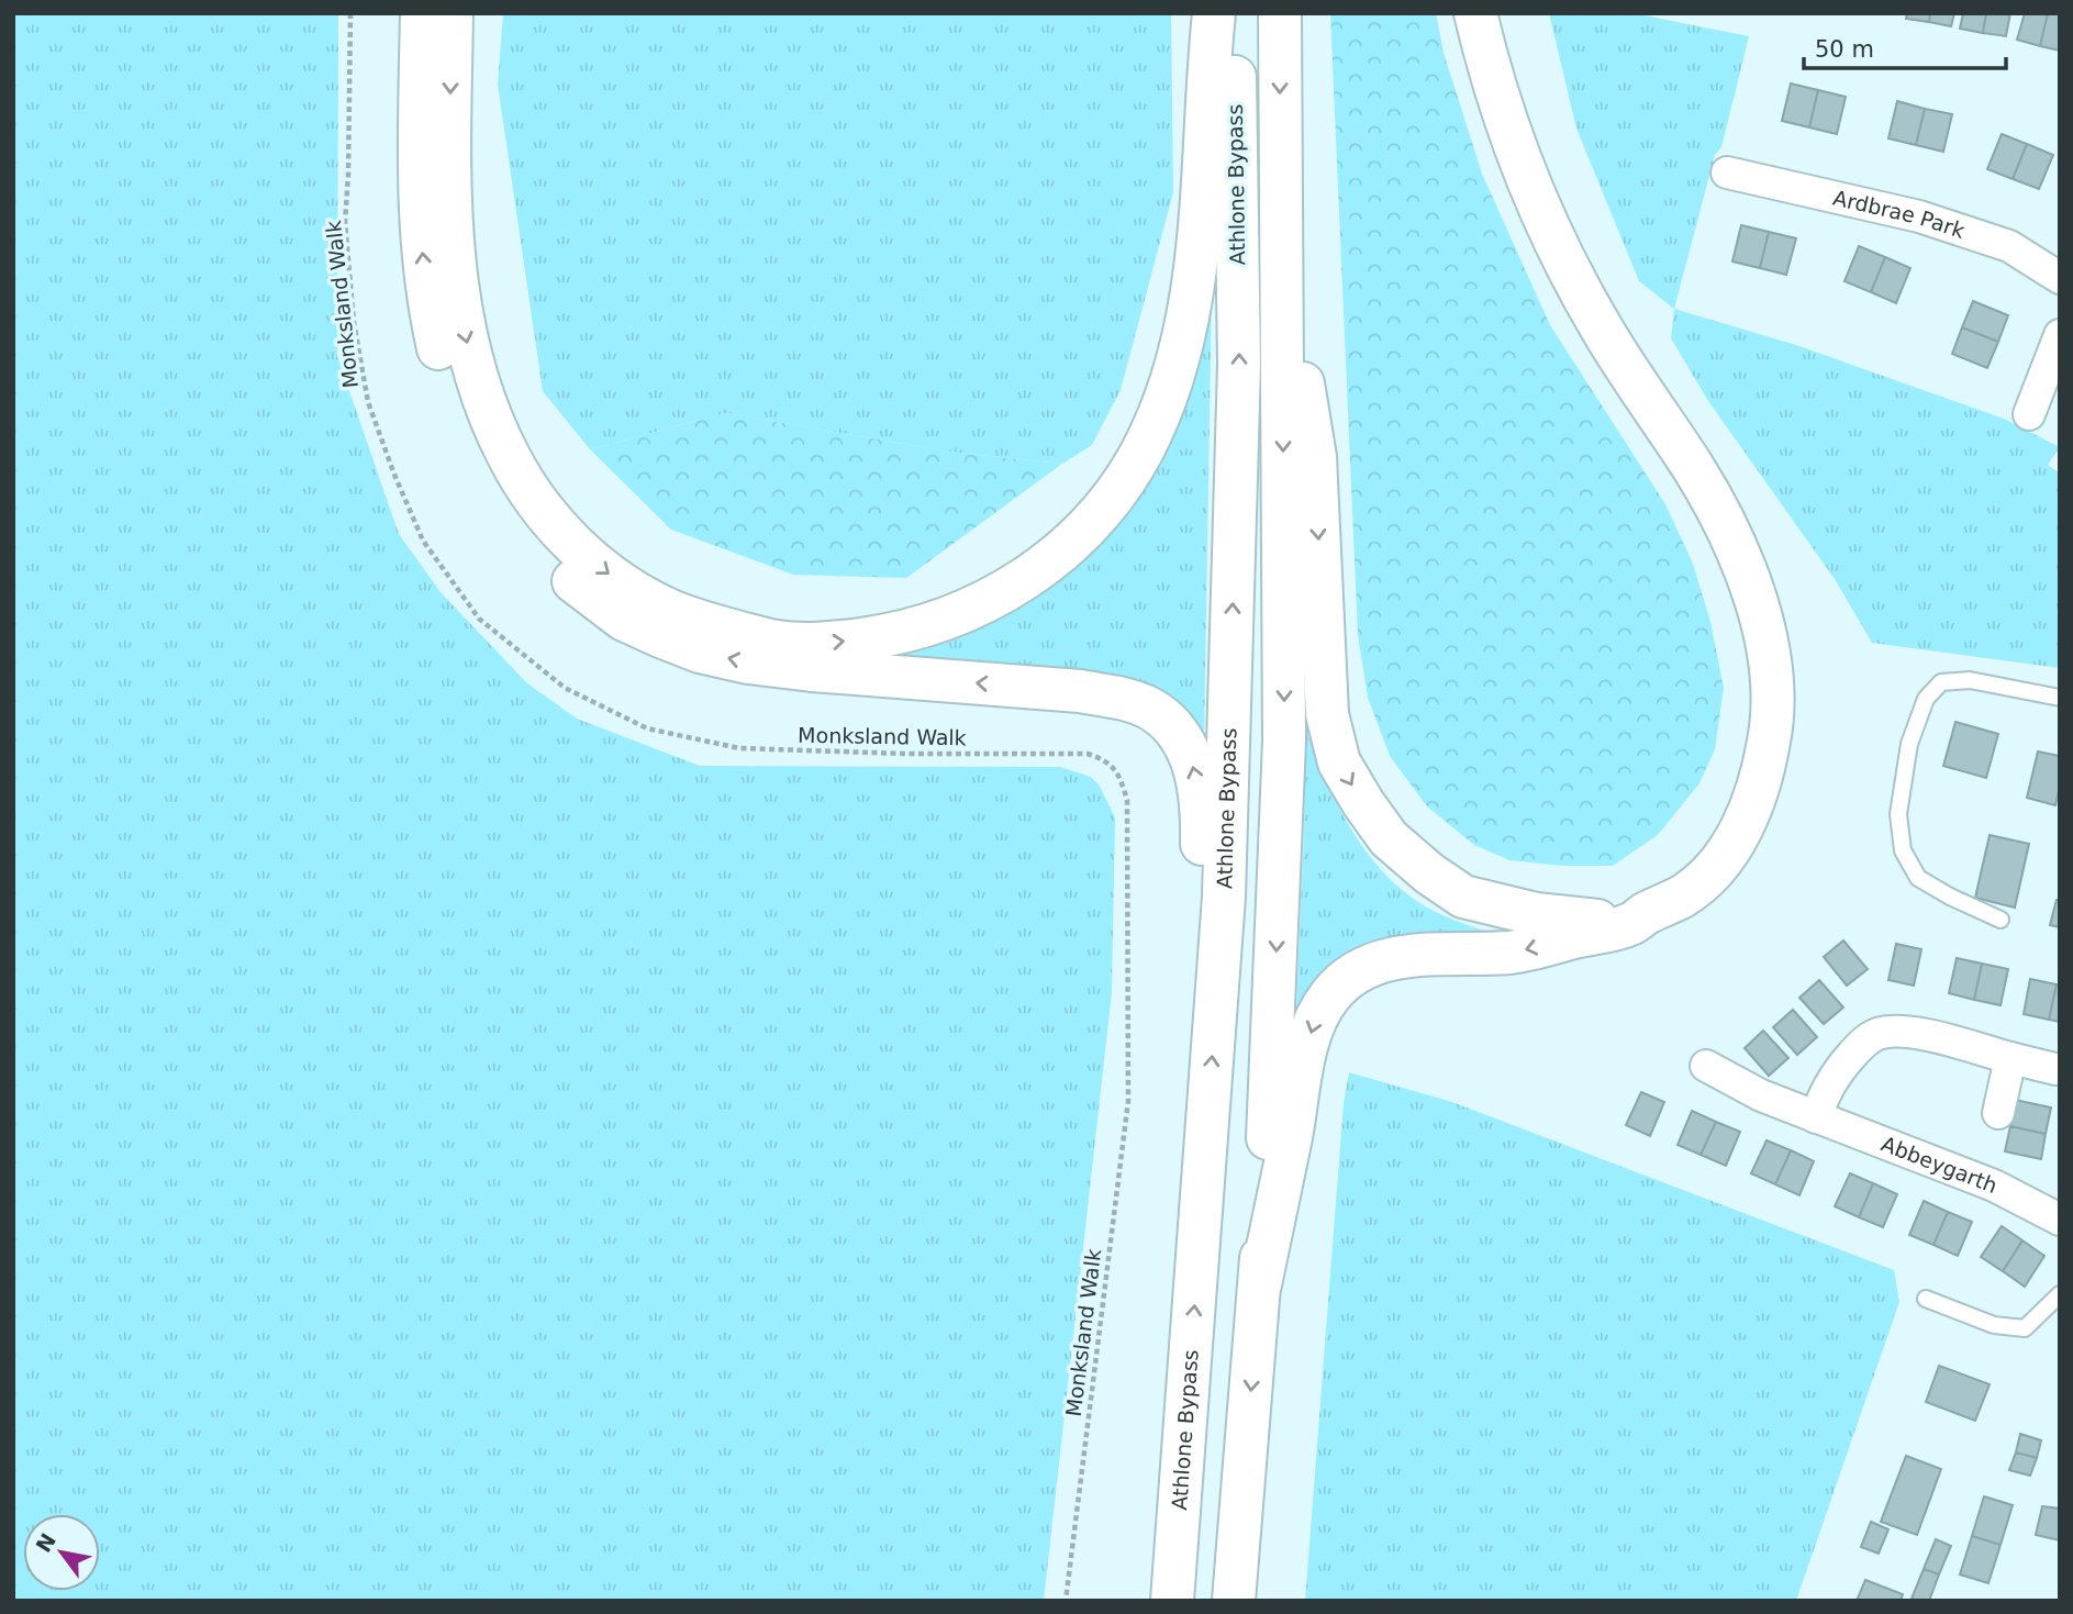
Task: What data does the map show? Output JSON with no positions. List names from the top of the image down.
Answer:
{
  "streets": {
    "highway": ["Athlone Bypass"],
    "street": ["Ardbrae Park", "Abbeygarth"],
    "path": ["Monksland Walk"]
  },
  "scale_bar": "50 m",
  "north": "top left"
}
